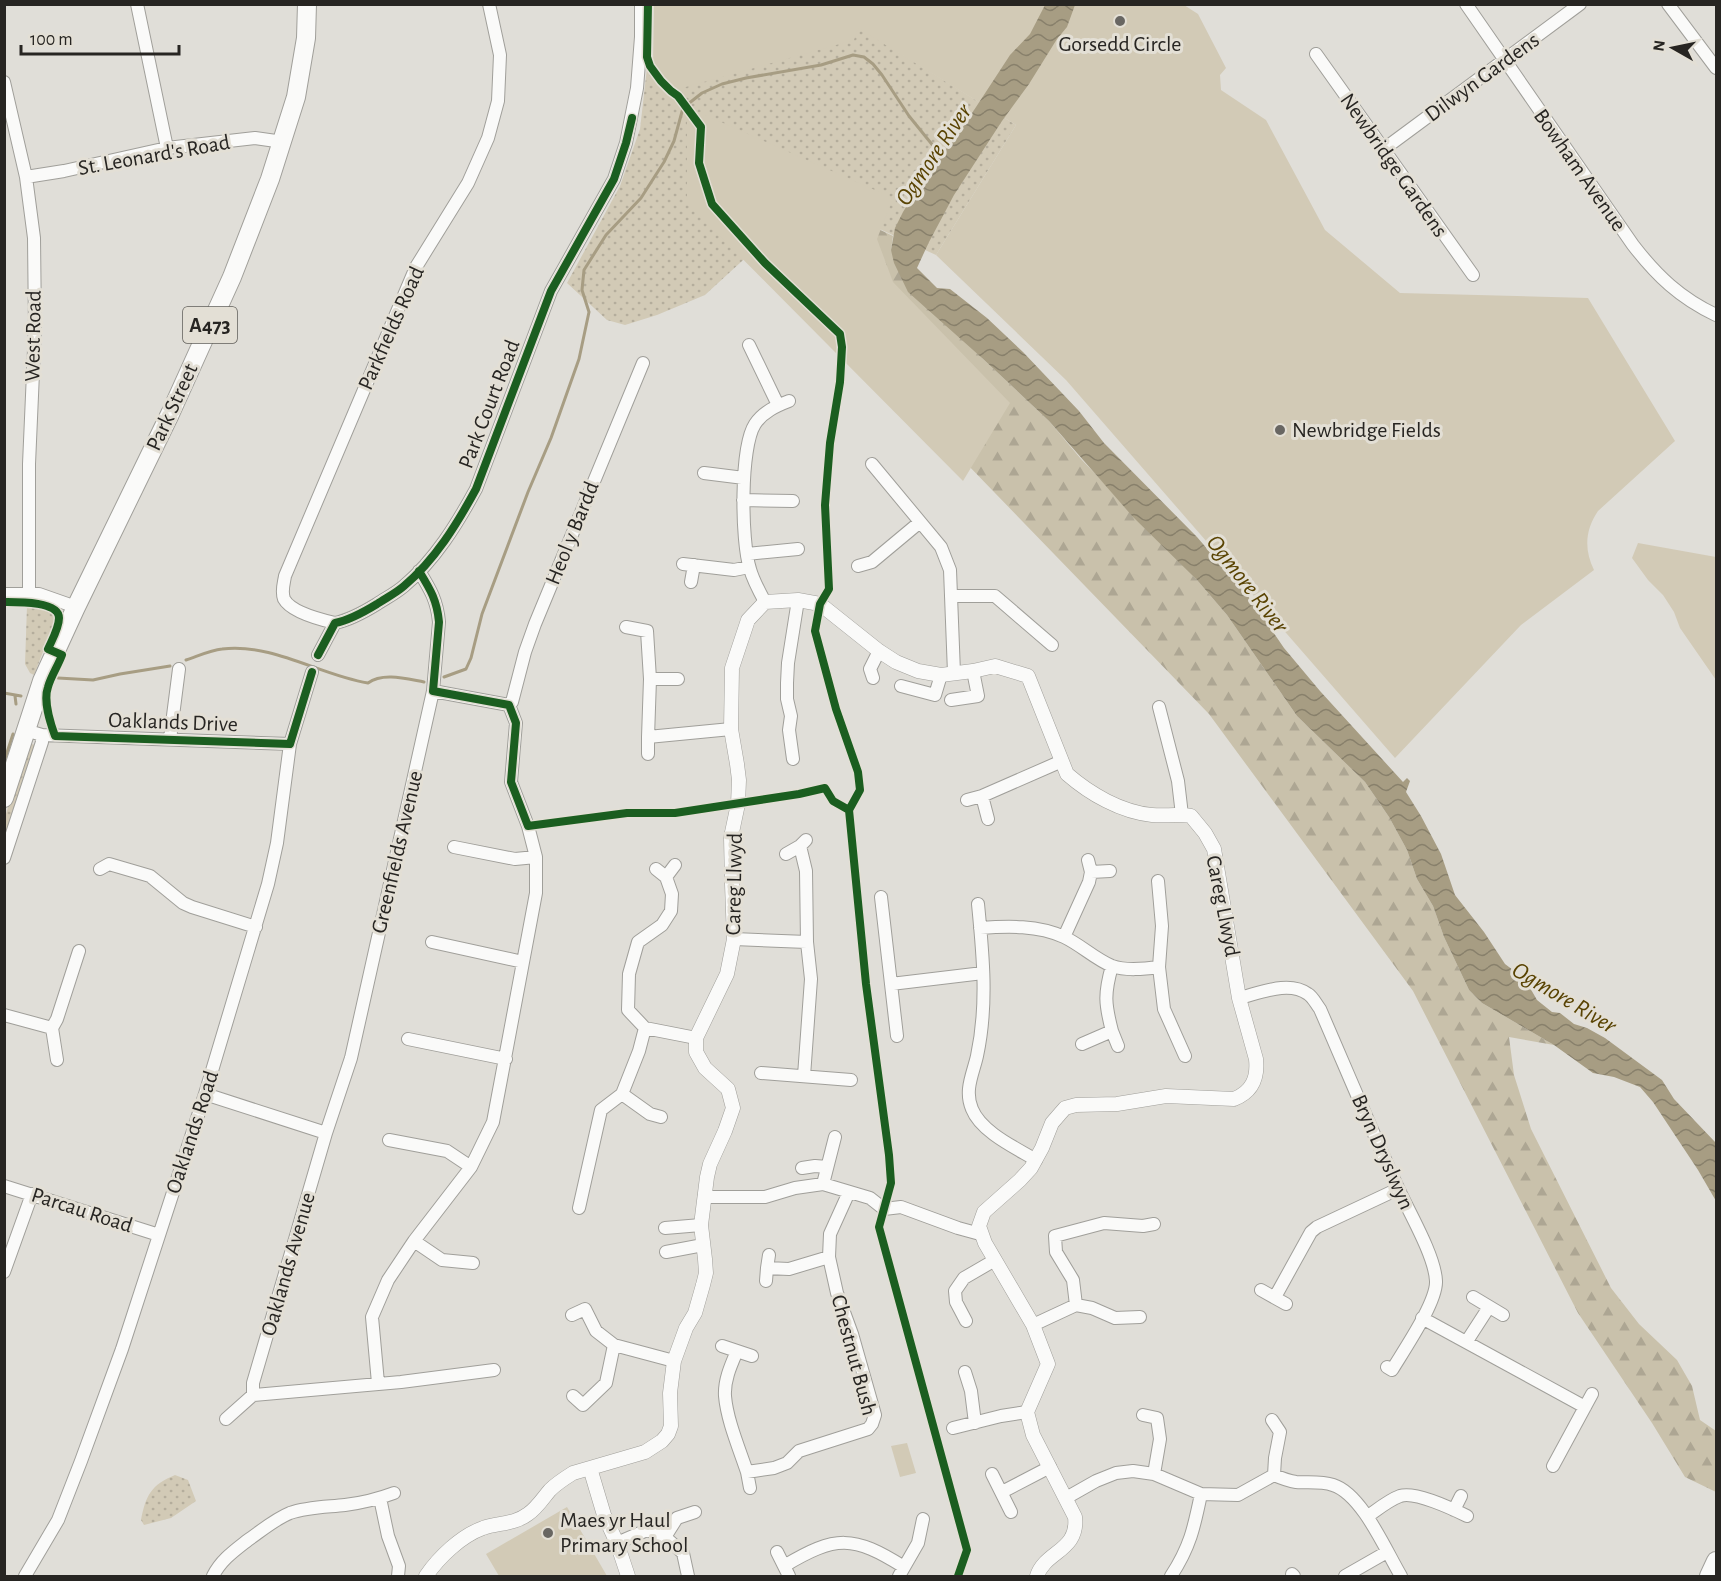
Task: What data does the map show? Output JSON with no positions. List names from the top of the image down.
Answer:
{
  "streets": {
    "main road": ["A473", "Park Street"],
    "street": [
      "Dilwyn Gardens",
      "St. Leonard's Road",
      "Newbridge Gardens",
      "Bowham Avenue",
      "Parkfields Road",
      "West Road",
      "Park Court Road",
      "Heol y Bardd",
      "Oaklands Drive",
      "Greenfields Avenue",
      "Careg Llwyd",
      "Oaklands Road",
      "Bryn Dryslwyn",
      "Parcau Road",
      "Oaklands Avenue",
      "Chestnut Bush"
    ]
  },
  "crossings": [
    ["Dilwyn Gardens", "Newbridge Gardens"],
    ["Dilwyn Gardens", "Bowham Avenue"],
    ["St. Leonard's Road", "West Road"],
    ["St. Leonard's Road", "Park Street"],
    ["A473", "Park Street"],
    ["A473", "Oaklands Drive"],
    ["Parkfields Road", "Park Court Road"],
    ["Park Court Road", "Greenfields Avenue"],
    ["Park Street", "Oaklands Drive"],
    ["Oaklands Drive", "Oaklands Road"],
    ["Greenfields Avenue", "Oaklands Avenue"],
    ["Careg Llwyd", "Bryn Dryslwyn"],
    ["Oaklands Road", "Parcau Road"]
  ],
  "water": ["Ogmore River"],
  "places": ["Gorsedd Circle", "Newbridge Fields", "Maes yr Haul Primary School"],
  "scale_bar": "100 m",
  "north": "left"
}
